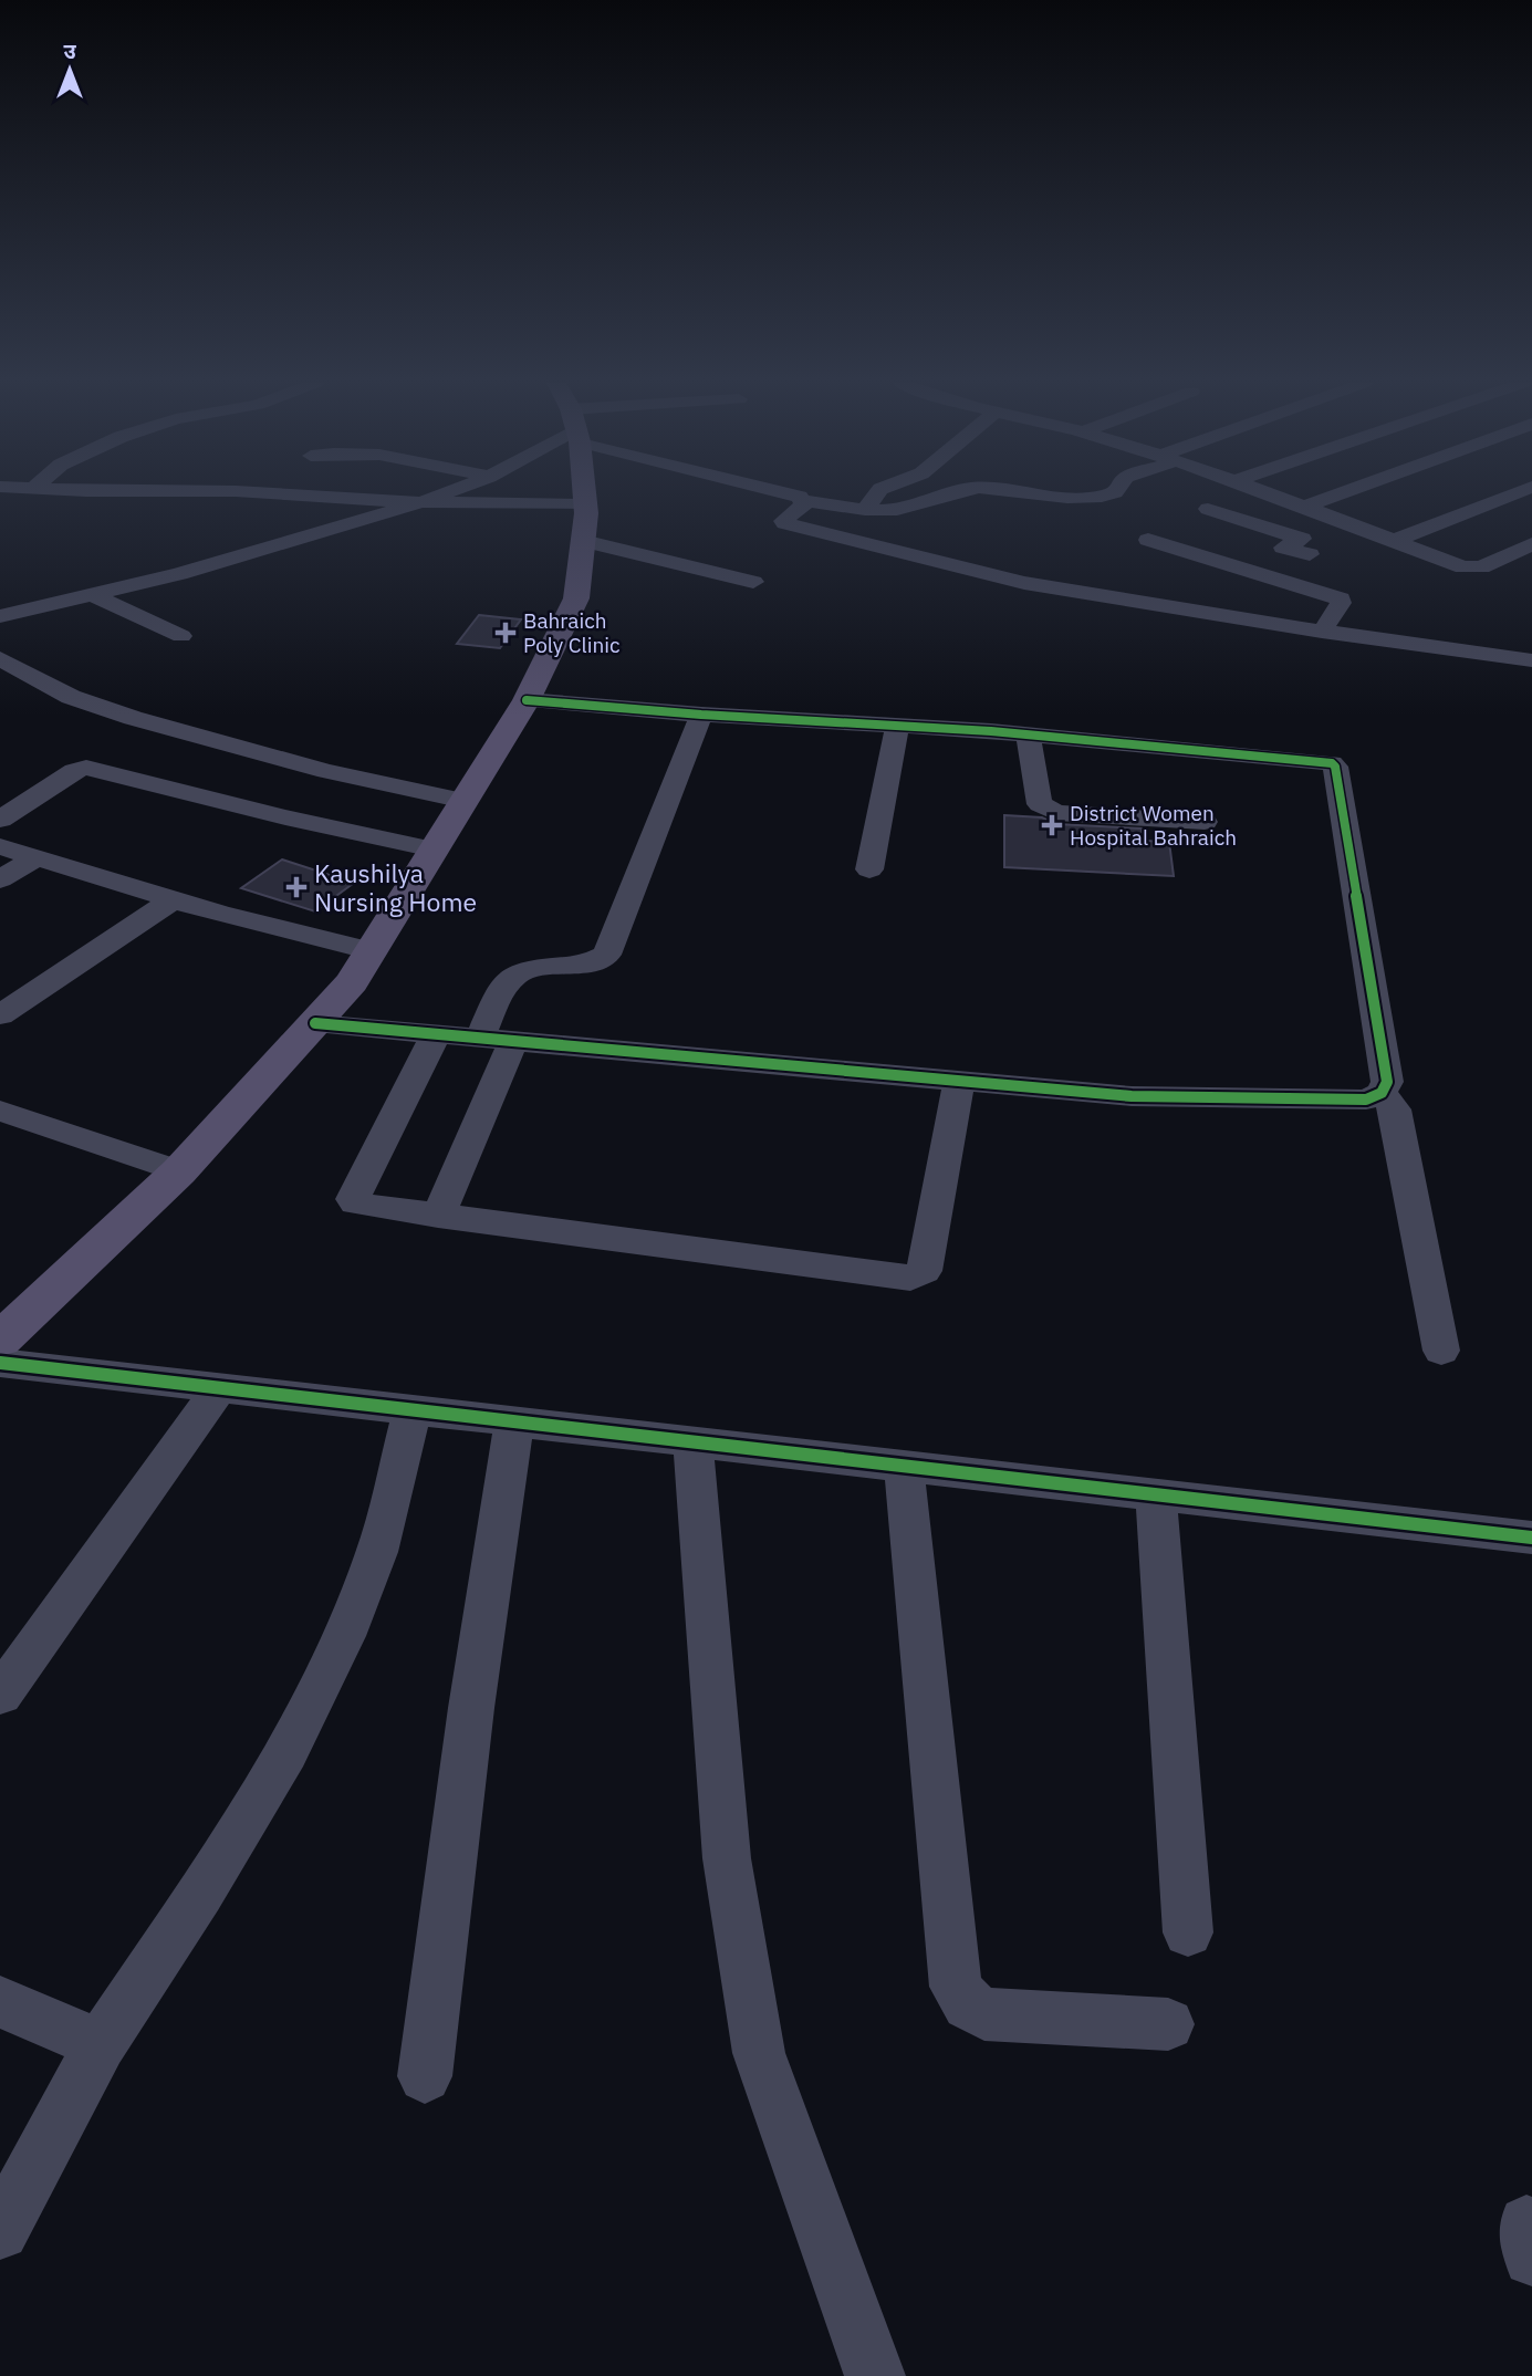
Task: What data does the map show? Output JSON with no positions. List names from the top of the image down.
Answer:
{
  "places": {
    "health": ["Bahraich Poly Clinic", "District Women Hospital Bahraich", "Kaushilya Nursing Home"]
  },
  "north": "top"
}
